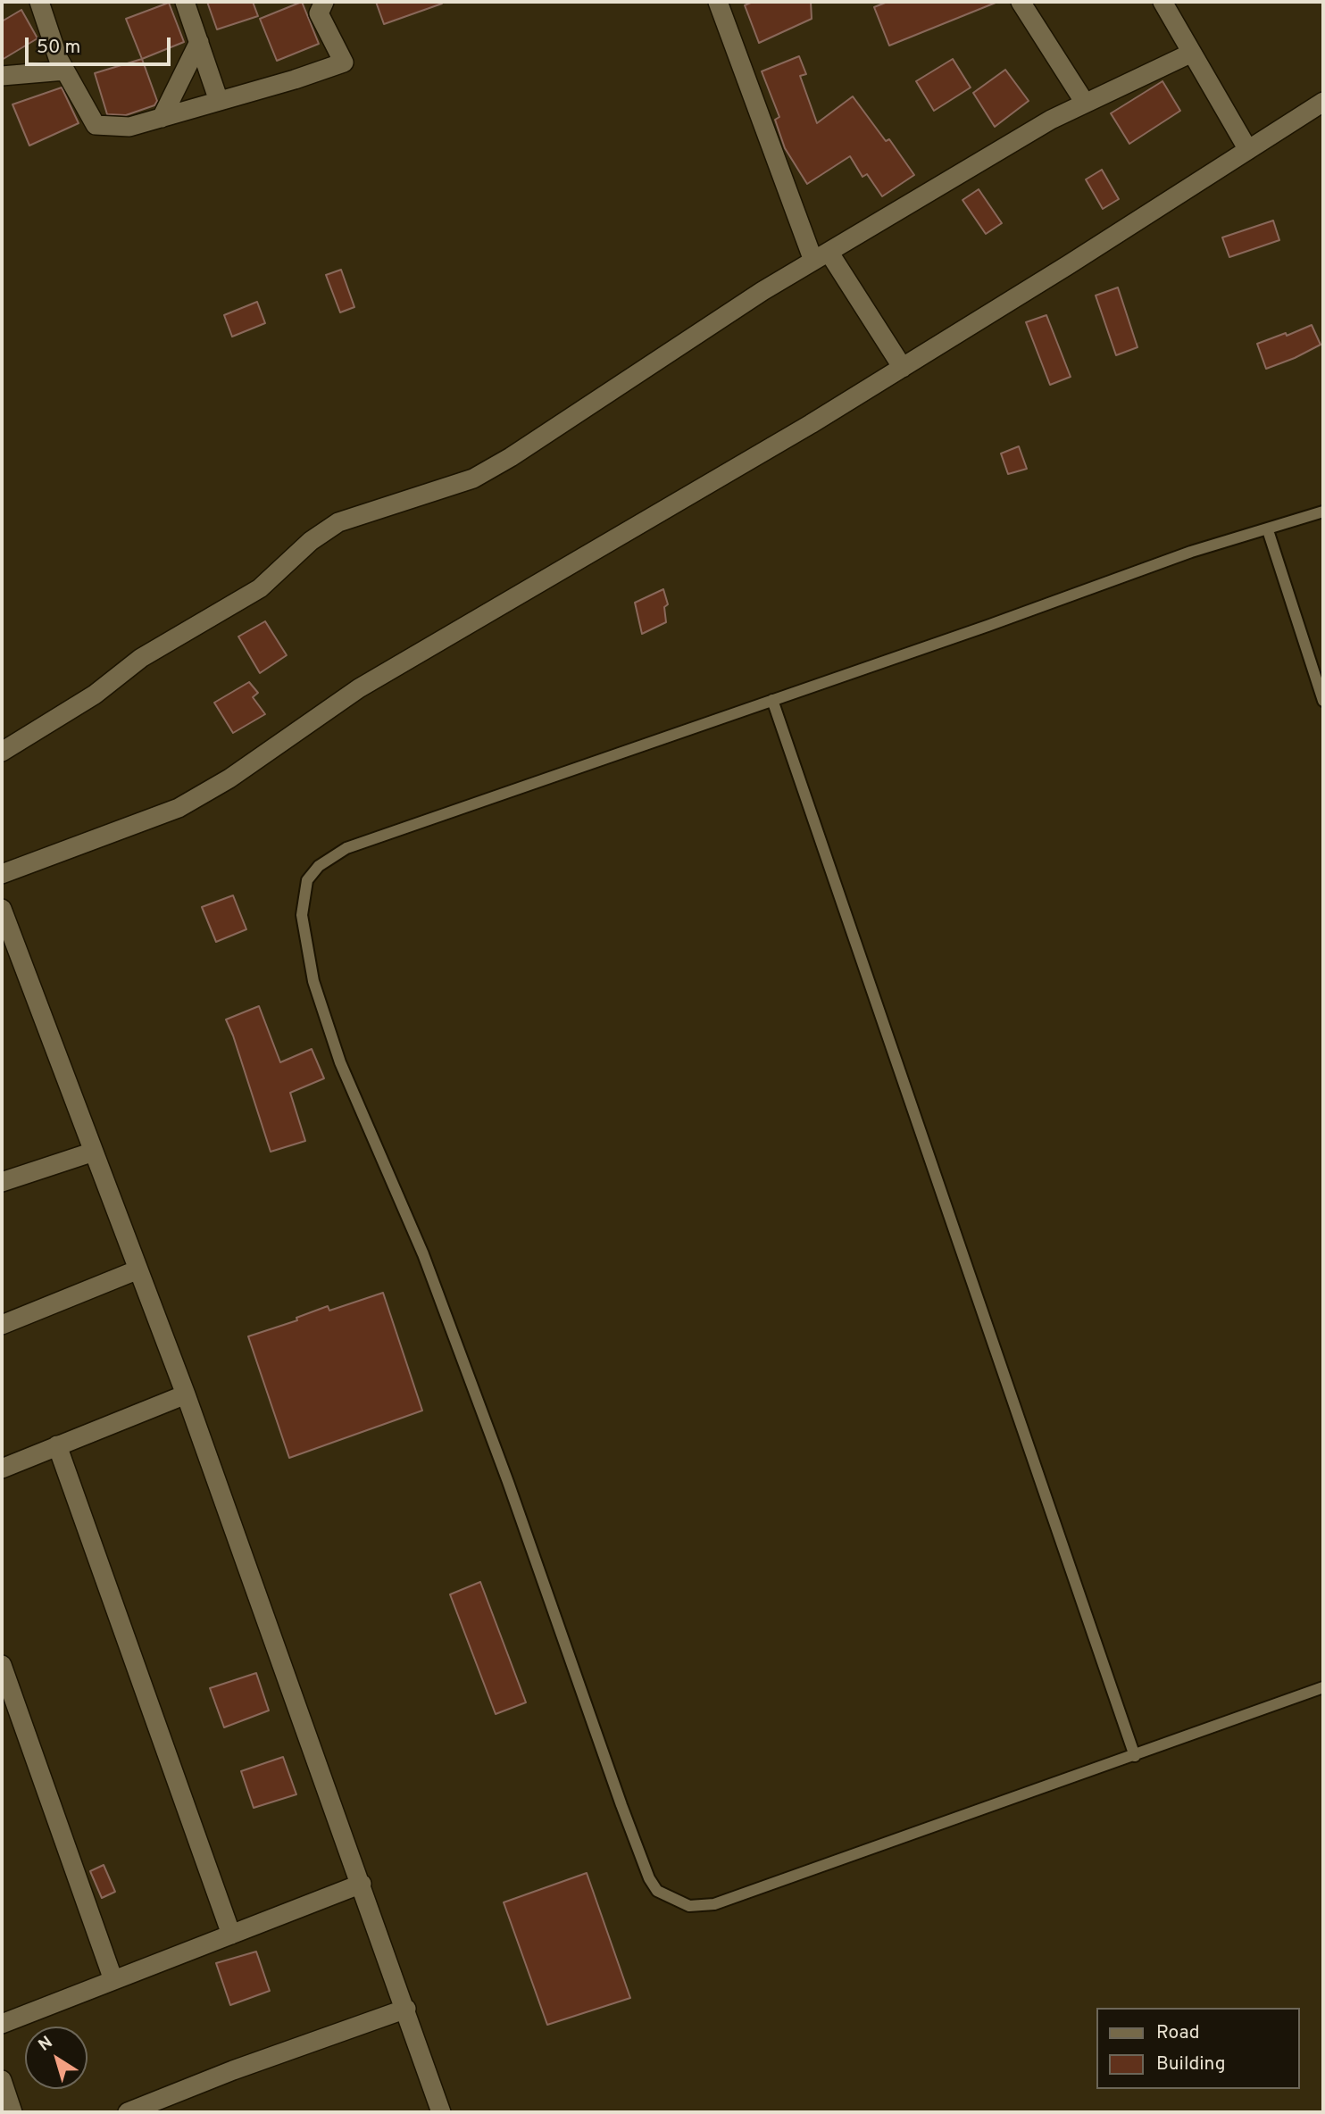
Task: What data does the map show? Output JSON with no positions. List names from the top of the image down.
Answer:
{
  "legend": ["Road", "Building"],
  "scale_bar": "50 m",
  "north": "top left"
}
